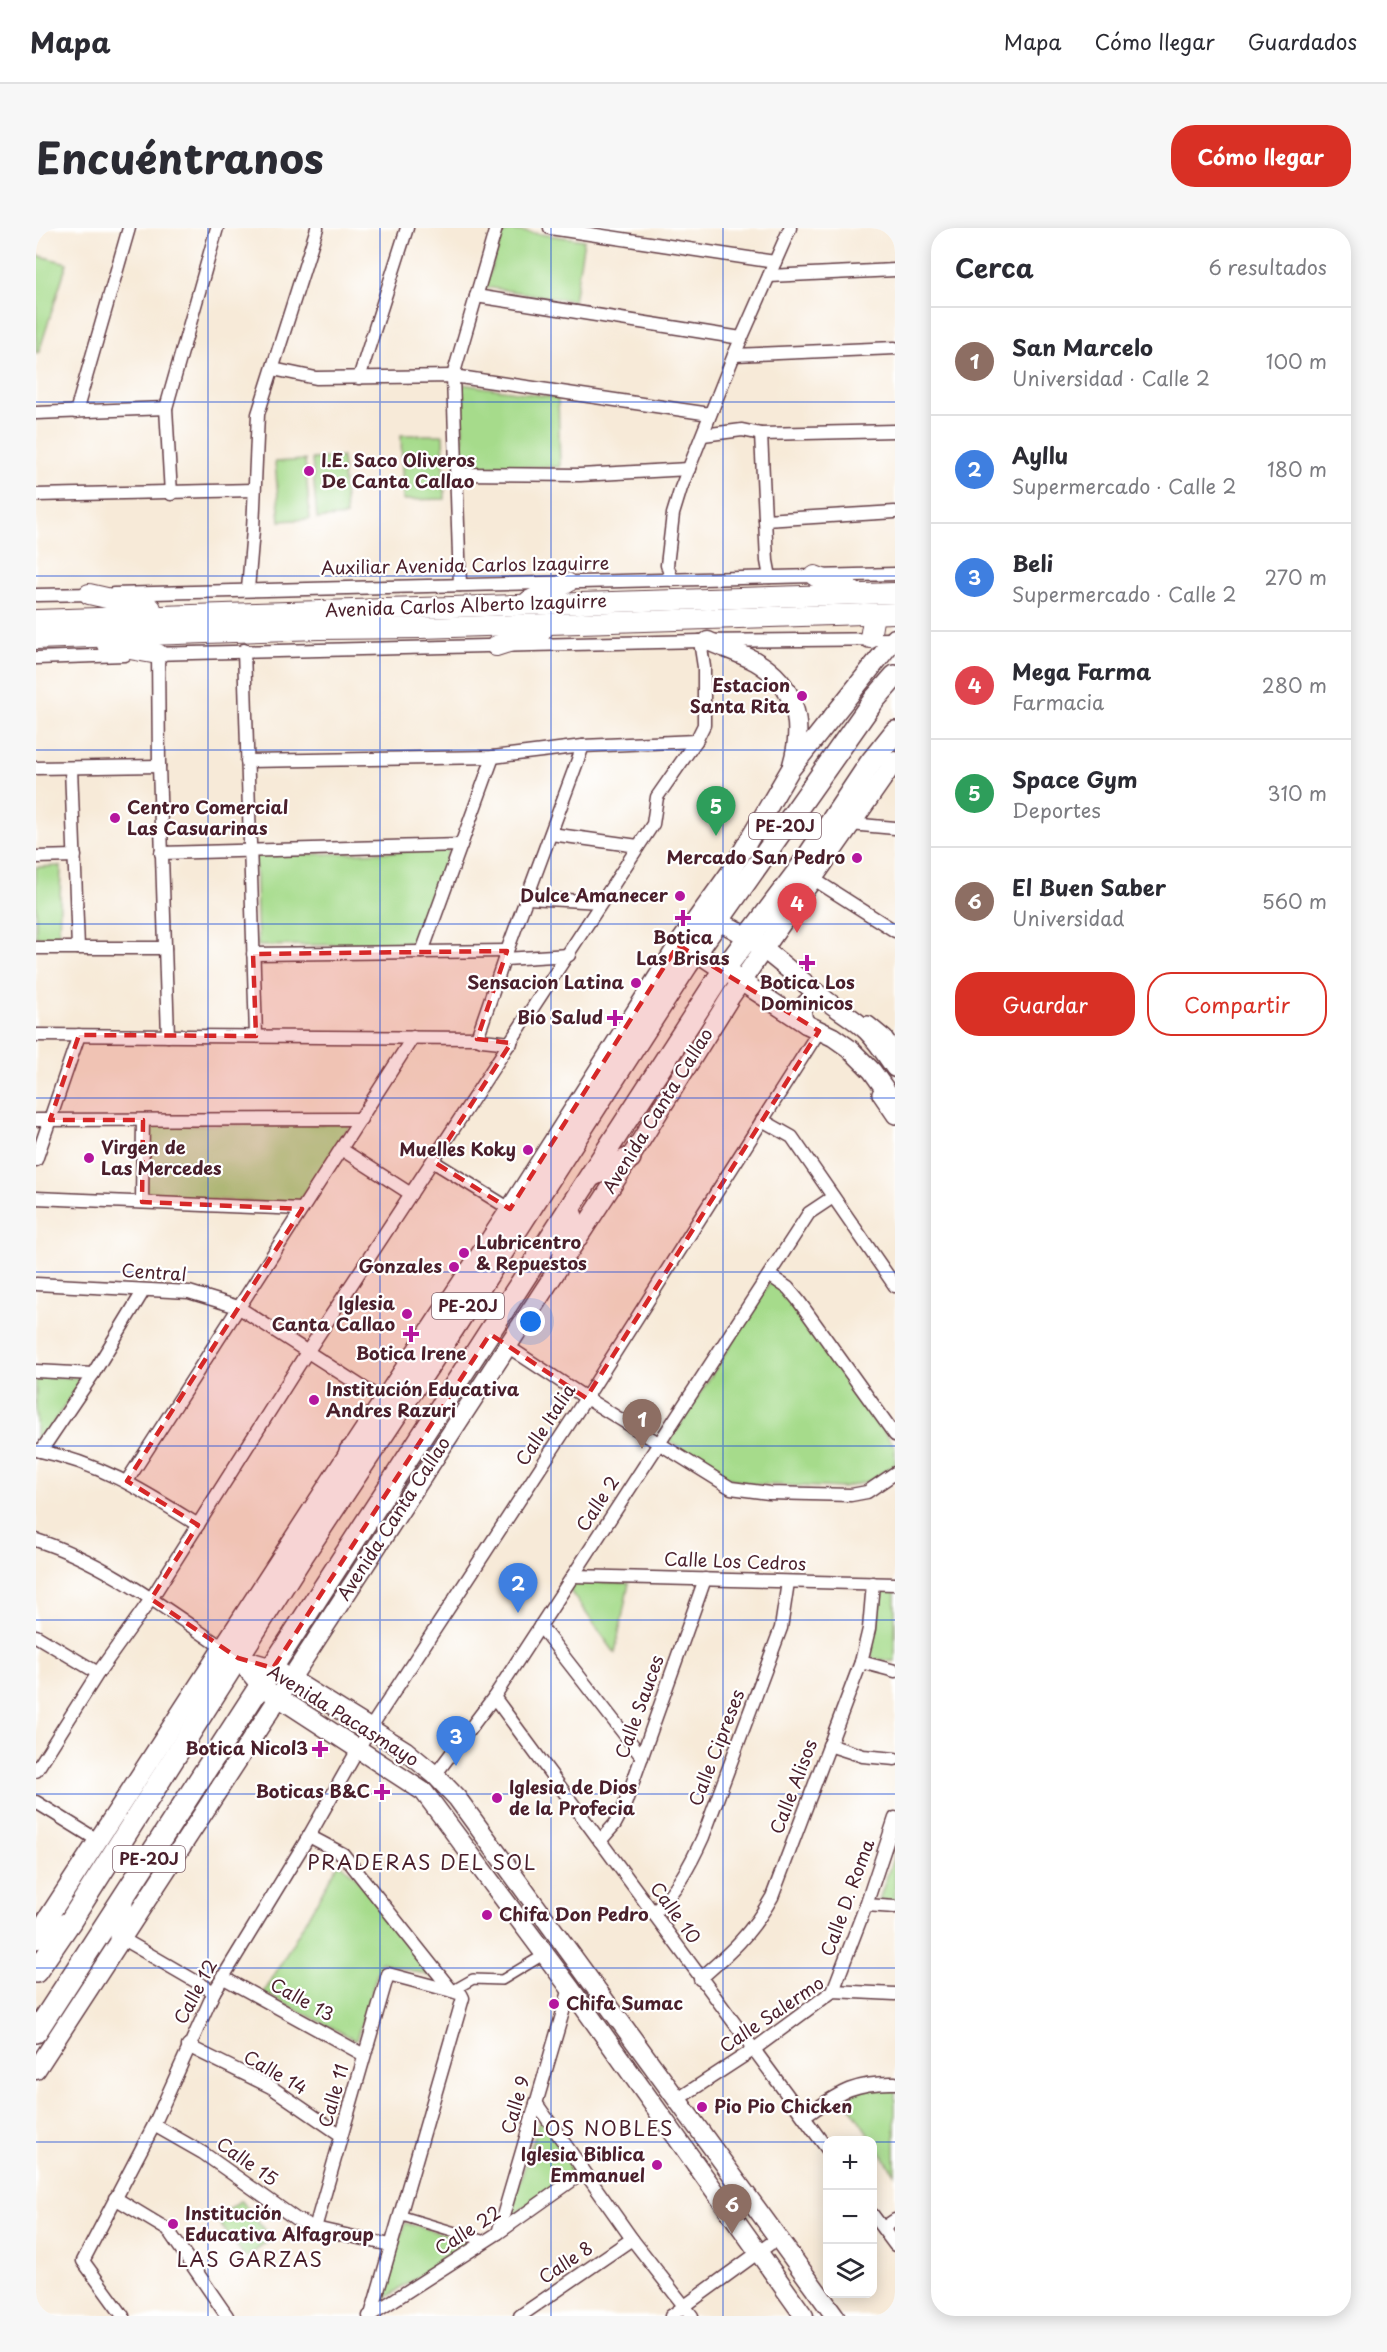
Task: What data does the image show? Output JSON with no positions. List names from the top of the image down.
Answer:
{
  "streets": {
    "highway": ["PE-20J", "Avenida Canta Callao"],
    "main road": ["Avenida Carlos Alberto Izaguirre", "Avenida Pacasmayo"],
    "street": [
      "Auxiliar Avenida Carlos Izaguirre",
      "Central",
      "Calle Italia",
      "Calle 2",
      "Calle Los Cedros",
      "Calle Sauces",
      "Calle Cipreses",
      "Calle Alisos",
      "Calle D. Roma",
      "Calle 10",
      "Calle 12",
      "Calle 13",
      "Calle Salermo",
      "Calle 14",
      "Calle 11",
      "Calle 9",
      "Calle 15",
      "Calle 22",
      "Calle 8"
    ]
  },
  "crossings": [
    ["PE-20J", "Avenida Pacasmayo"],
    ["Avenida Canta Callao", "Avenida Pacasmayo"],
    ["Calle Italia", "Avenida Pacasmayo"],
    ["Calle Italia", "Calle 12"],
    ["Calle 2", "Calle Los Cedros"],
    ["Calle 2", "Avenida Pacasmayo"],
    ["Calle 2", "Calle 10"],
    ["Calle Los Cedros", "Calle Sauces"],
    ["Calle Los Cedros", "Calle Cipreses"],
    ["Calle Los Cedros", "Calle Alisos"],
    ["Calle Sauces", "Calle 10"],
    ["Avenida Pacasmayo", "Calle 12"],
    ["Avenida Pacasmayo", "Calle Salermo"],
    ["Avenida Pacasmayo", "Calle 9"],
    ["Calle Cipreses", "Calle 10"],
    ["Calle Alisos", "Calle 10"],
    ["Calle D. Roma", "Calle Salermo"],
    ["Calle 10", "Calle Salermo"],
    ["Calle 12", "Calle 13"],
    ["Calle 12", "Calle 14"],
    ["Calle 12", "Calle 15"],
    ["Calle 13", "Calle 11"],
    ["Calle 14", "Calle 11"],
    ["Calle 11", "Calle 15"],
    ["Calle 9", "Calle 22"]
  ],
  "districts": ["PRADERAS DEL SOL", "LOS NOBLES", "LAS GARZAS"],
  "places": {
    "other": [
      "I.E. Saco Oliveros De Canta Callao",
      "Estacion Santa Rita",
      "Centro Comercial Las Casuarinas",
      "Mercado San Pedro",
      "Dulce Amanecer",
      "Sensacion Latina",
      "Muelles Koky",
      "Virgen de Las Mercedes",
      "Lubricentro & Repuestos",
      "Gonzales",
      "Iglesia Canta Callao",
      "Institución Educativa Andres Razuri",
      "Iglesia de Dios de la Profecia",
      "Chifa Don Pedro",
      "Chifa Sumac",
      "Pio Pio Chicken",
      "Iglesia Biblica Emmanuel",
      "Institución Educativa Alfagroup"
    ],
    "health": [
      "Botica Las Brisas",
      "Botica Los Dominicos",
      "Bio Salud",
      "Botica Irene",
      "Botica Nicol3",
      "Boticas B&C"
    ]
  },
  "page": {
    "header": "Mapa",
    "nav": ["Mapa", "Cómo llegar", "Guardados"],
    "title": "Encuéntranos",
    "buttons": [
      "Cómo llegar",
      ["Guardar", "Compartir"]
    ],
    "heading": ["Cerca", "6 resultados"],
    "list": [
      {
        "mark": "1",
        "name": "San Marcelo",
        "note": "Universidad · Calle 2",
        "value": "100 m"
      },
      {
        "mark": "2",
        "name": "Ayllu",
        "note": "Supermercado · Calle 2",
        "value": "180 m"
      },
      {
        "mark": "3",
        "name": "Beli",
        "note": "Supermercado · Calle 2",
        "value": "270 m"
      },
      {
        "mark": "4",
        "name": "Mega Farma",
        "note": "Farmacia",
        "value": "280 m"
      },
      {
        "mark": "5",
        "name": "Space Gym",
        "note": "Deportes",
        "value": "310 m"
      },
      {
        "mark": "6",
        "name": "El Buen Saber",
        "note": "Universidad",
        "value": "560 m"
      }
    ],
    "pins": [
      "5",
      "4",
      "1",
      "2",
      "3",
      "6"
    ],
    "map_buttons": ["+", "−"]
  }
}
